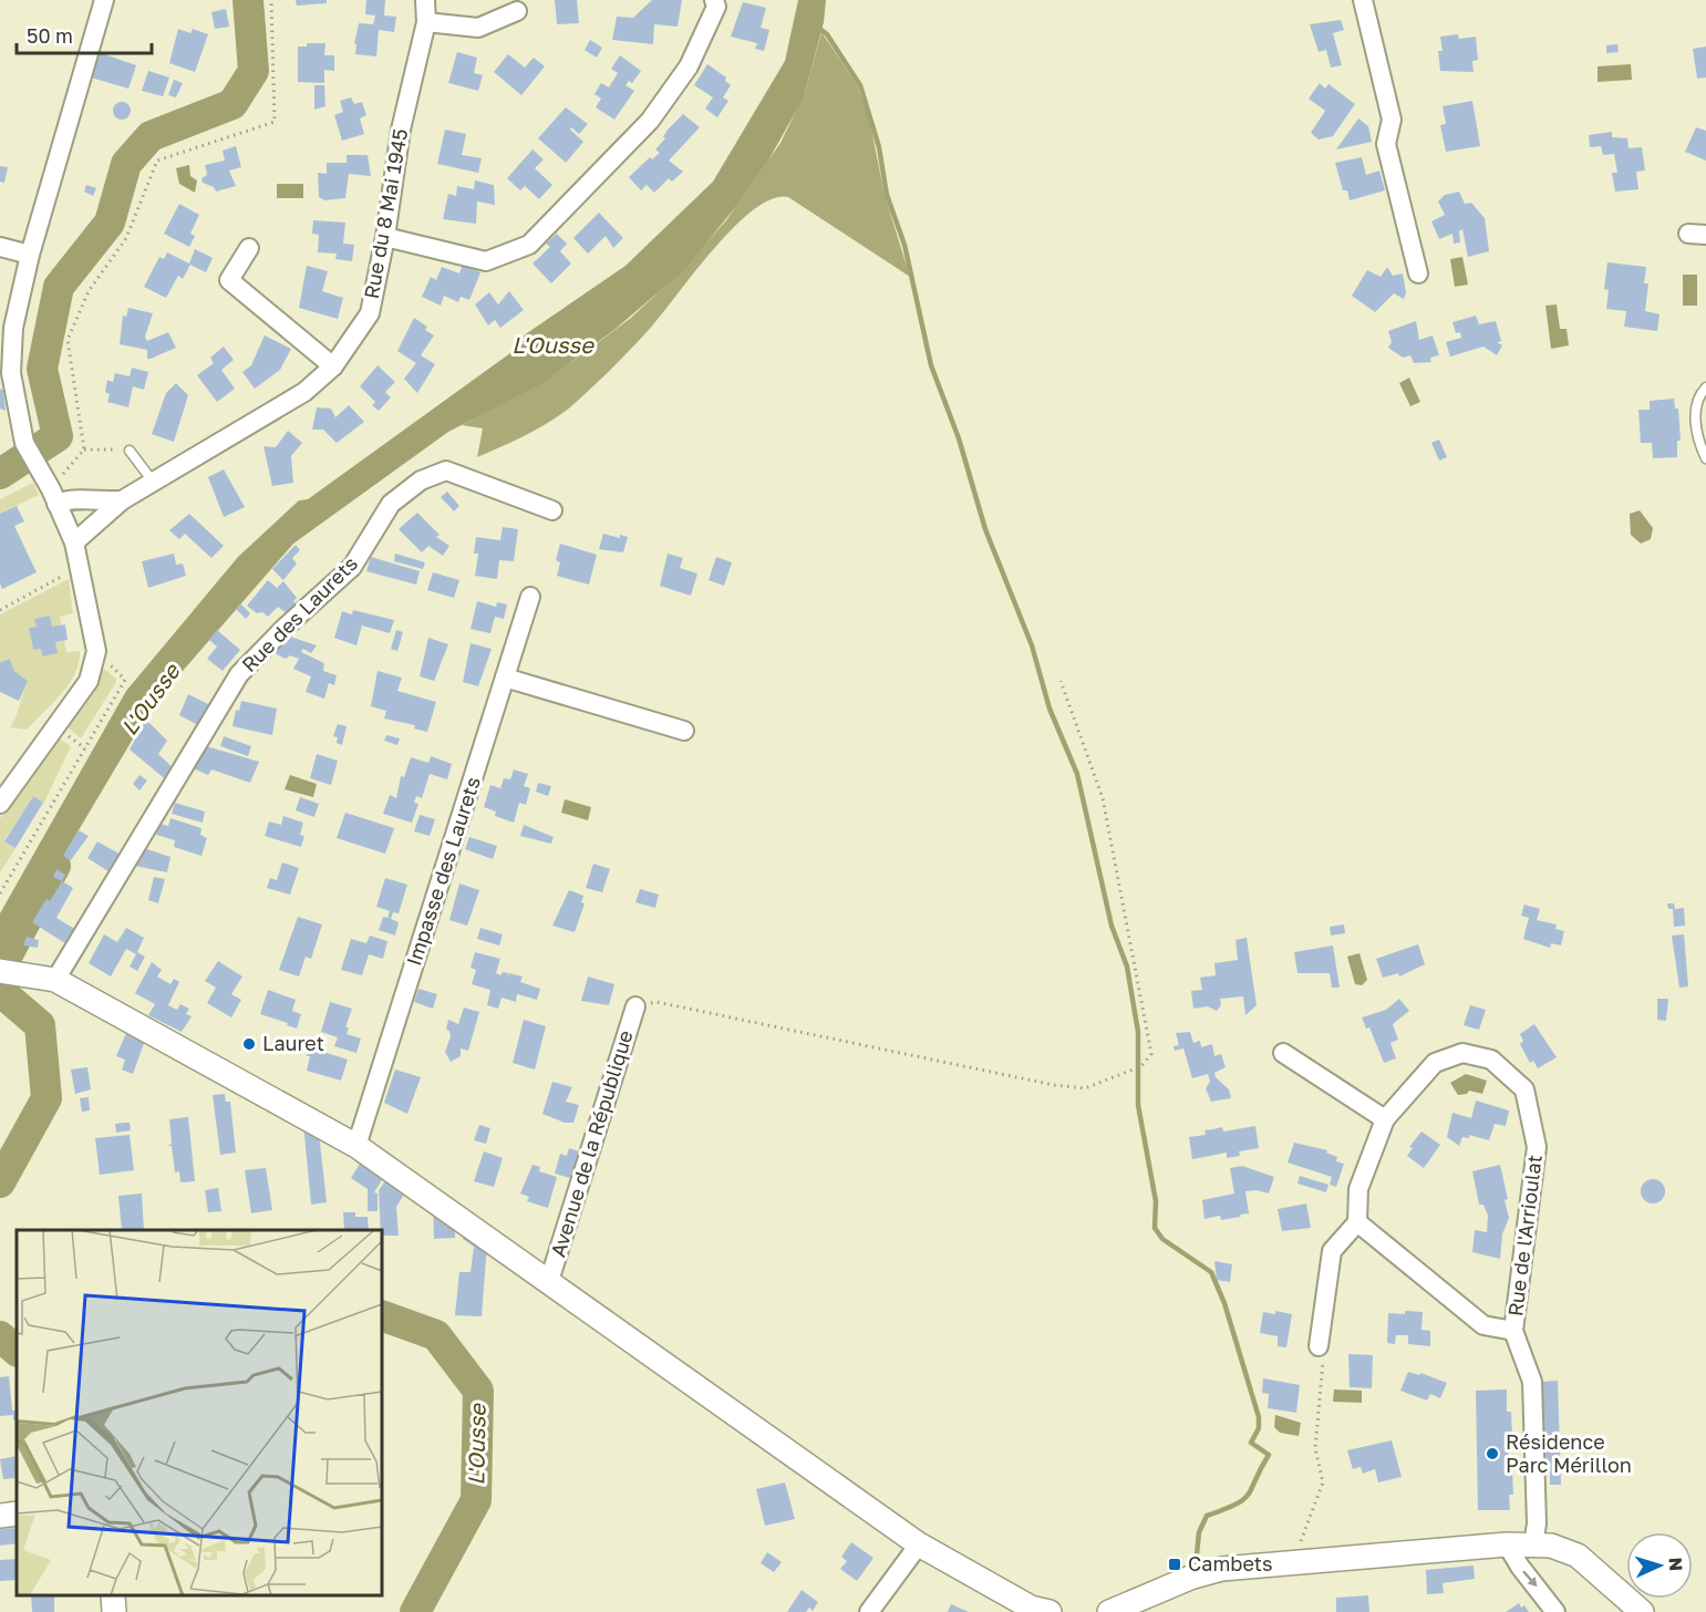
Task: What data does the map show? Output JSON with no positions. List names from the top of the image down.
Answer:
{
  "streets": {
    "street": [
      "Rue du 8 Mai 1945",
      "Rue des Laurets",
      "Impasse des Laurets",
      "Avenue de la République",
      "Rue de l'Arrioulat"
    ]
  },
  "water": ["L'Ousse"],
  "places": {
    "other": ["Lauret", "Résidence Parc Mérillon"],
    "transit": ["Cambets"]
  },
  "scale_bar": "50 m",
  "north": "right"
}
